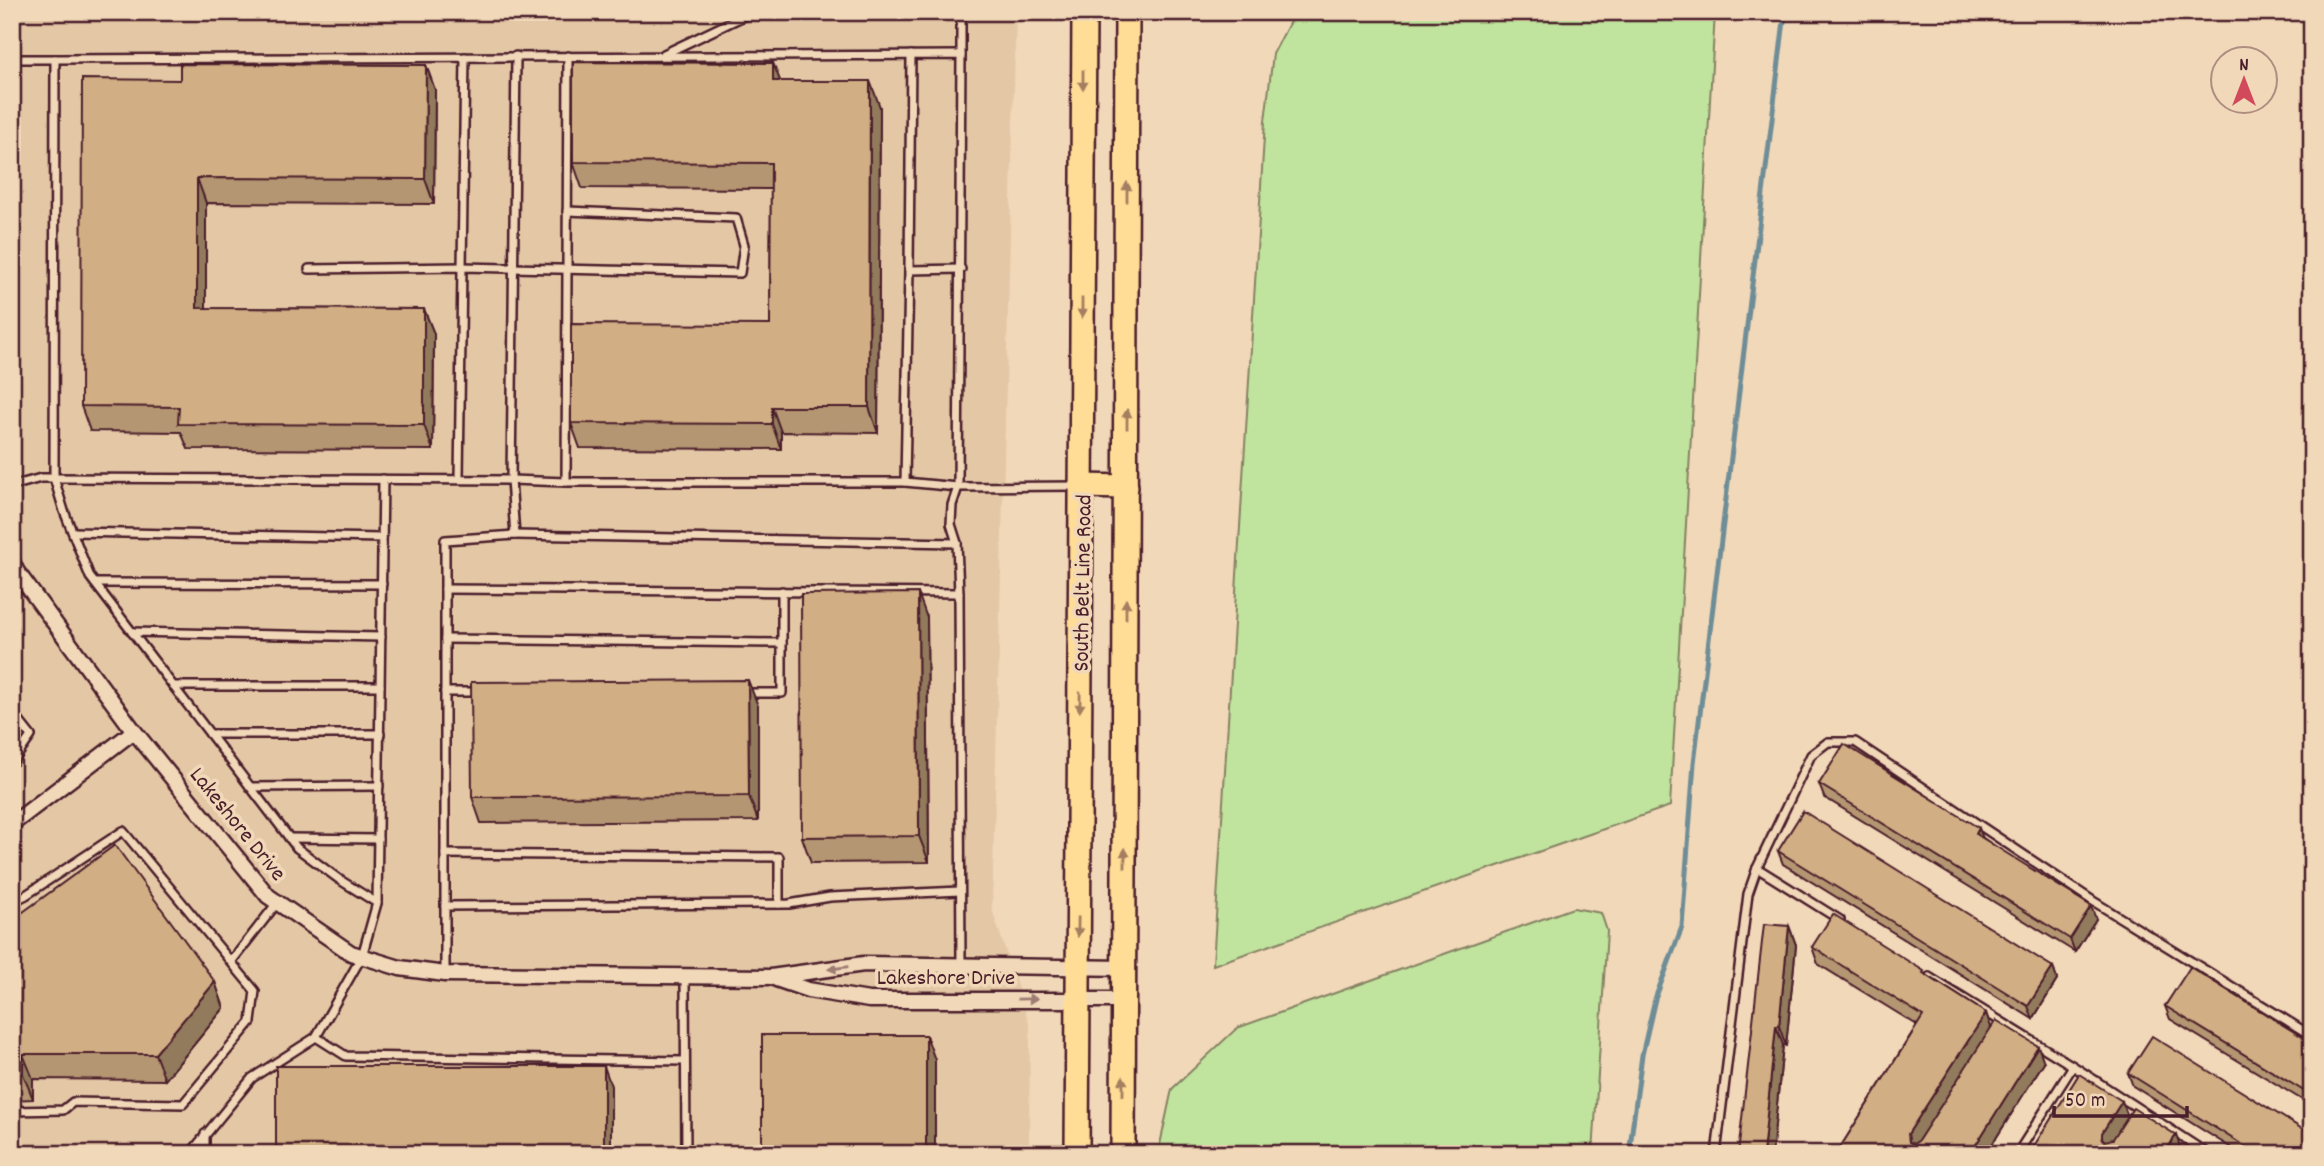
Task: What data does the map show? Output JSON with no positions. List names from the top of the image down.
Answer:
{
  "streets": {
    "main road": ["South Belt Line Road"],
    "street": ["Lakeshore Drive"]
  },
  "crossings": [
    ["South Belt Line Road", "Lakeshore Drive"]
  ],
  "scale_bar": "50 m",
  "north": "top"
}
